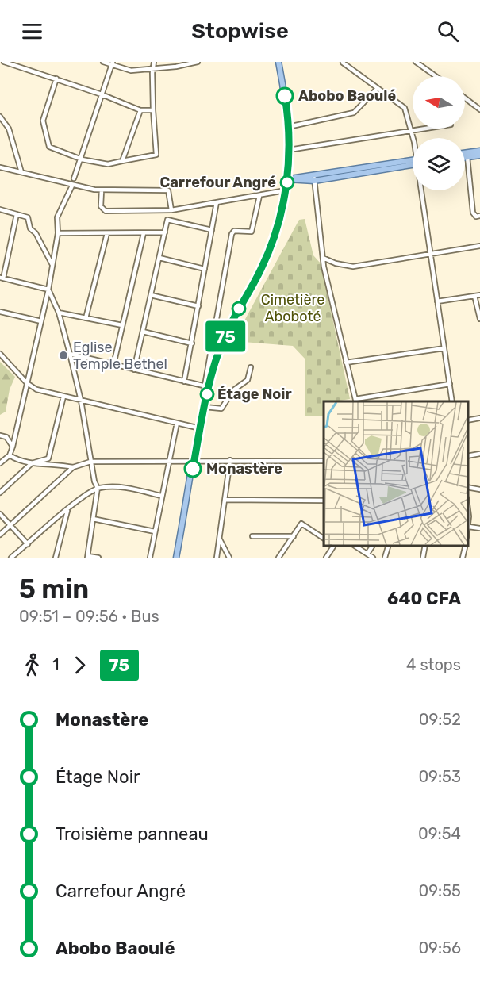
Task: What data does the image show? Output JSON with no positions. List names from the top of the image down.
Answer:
{
  "parks": ["Cimetière Aboboté"],
  "places": [
    "Abobo Baoulé",
    "Carrefour Angré",
    "Eglise Temple Bethel",
    "Étage Noir",
    "Monastère"
  ],
  "lines": ["bus line 75"],
  "north": "left",
  "page": {
    "header": "Stopwise",
    "on_map": "75",
    "heading": ["5 min", "09:51 – 09:56 · Bus", "640 CFA"],
    "legs": ["1", "75", "4 stops"],
    "list": [
      {
        "name": "Monastère",
        "value": "09:52"
      },
      {
        "name": "Étage Noir",
        "value": "09:53"
      },
      {
        "name": "Troisième panneau",
        "value": "09:54"
      },
      {
        "name": "Carrefour Angré",
        "value": "09:55"
      },
      {
        "name": "Abobo Baoulé",
        "value": "09:56"
      }
    ]
  }
}
